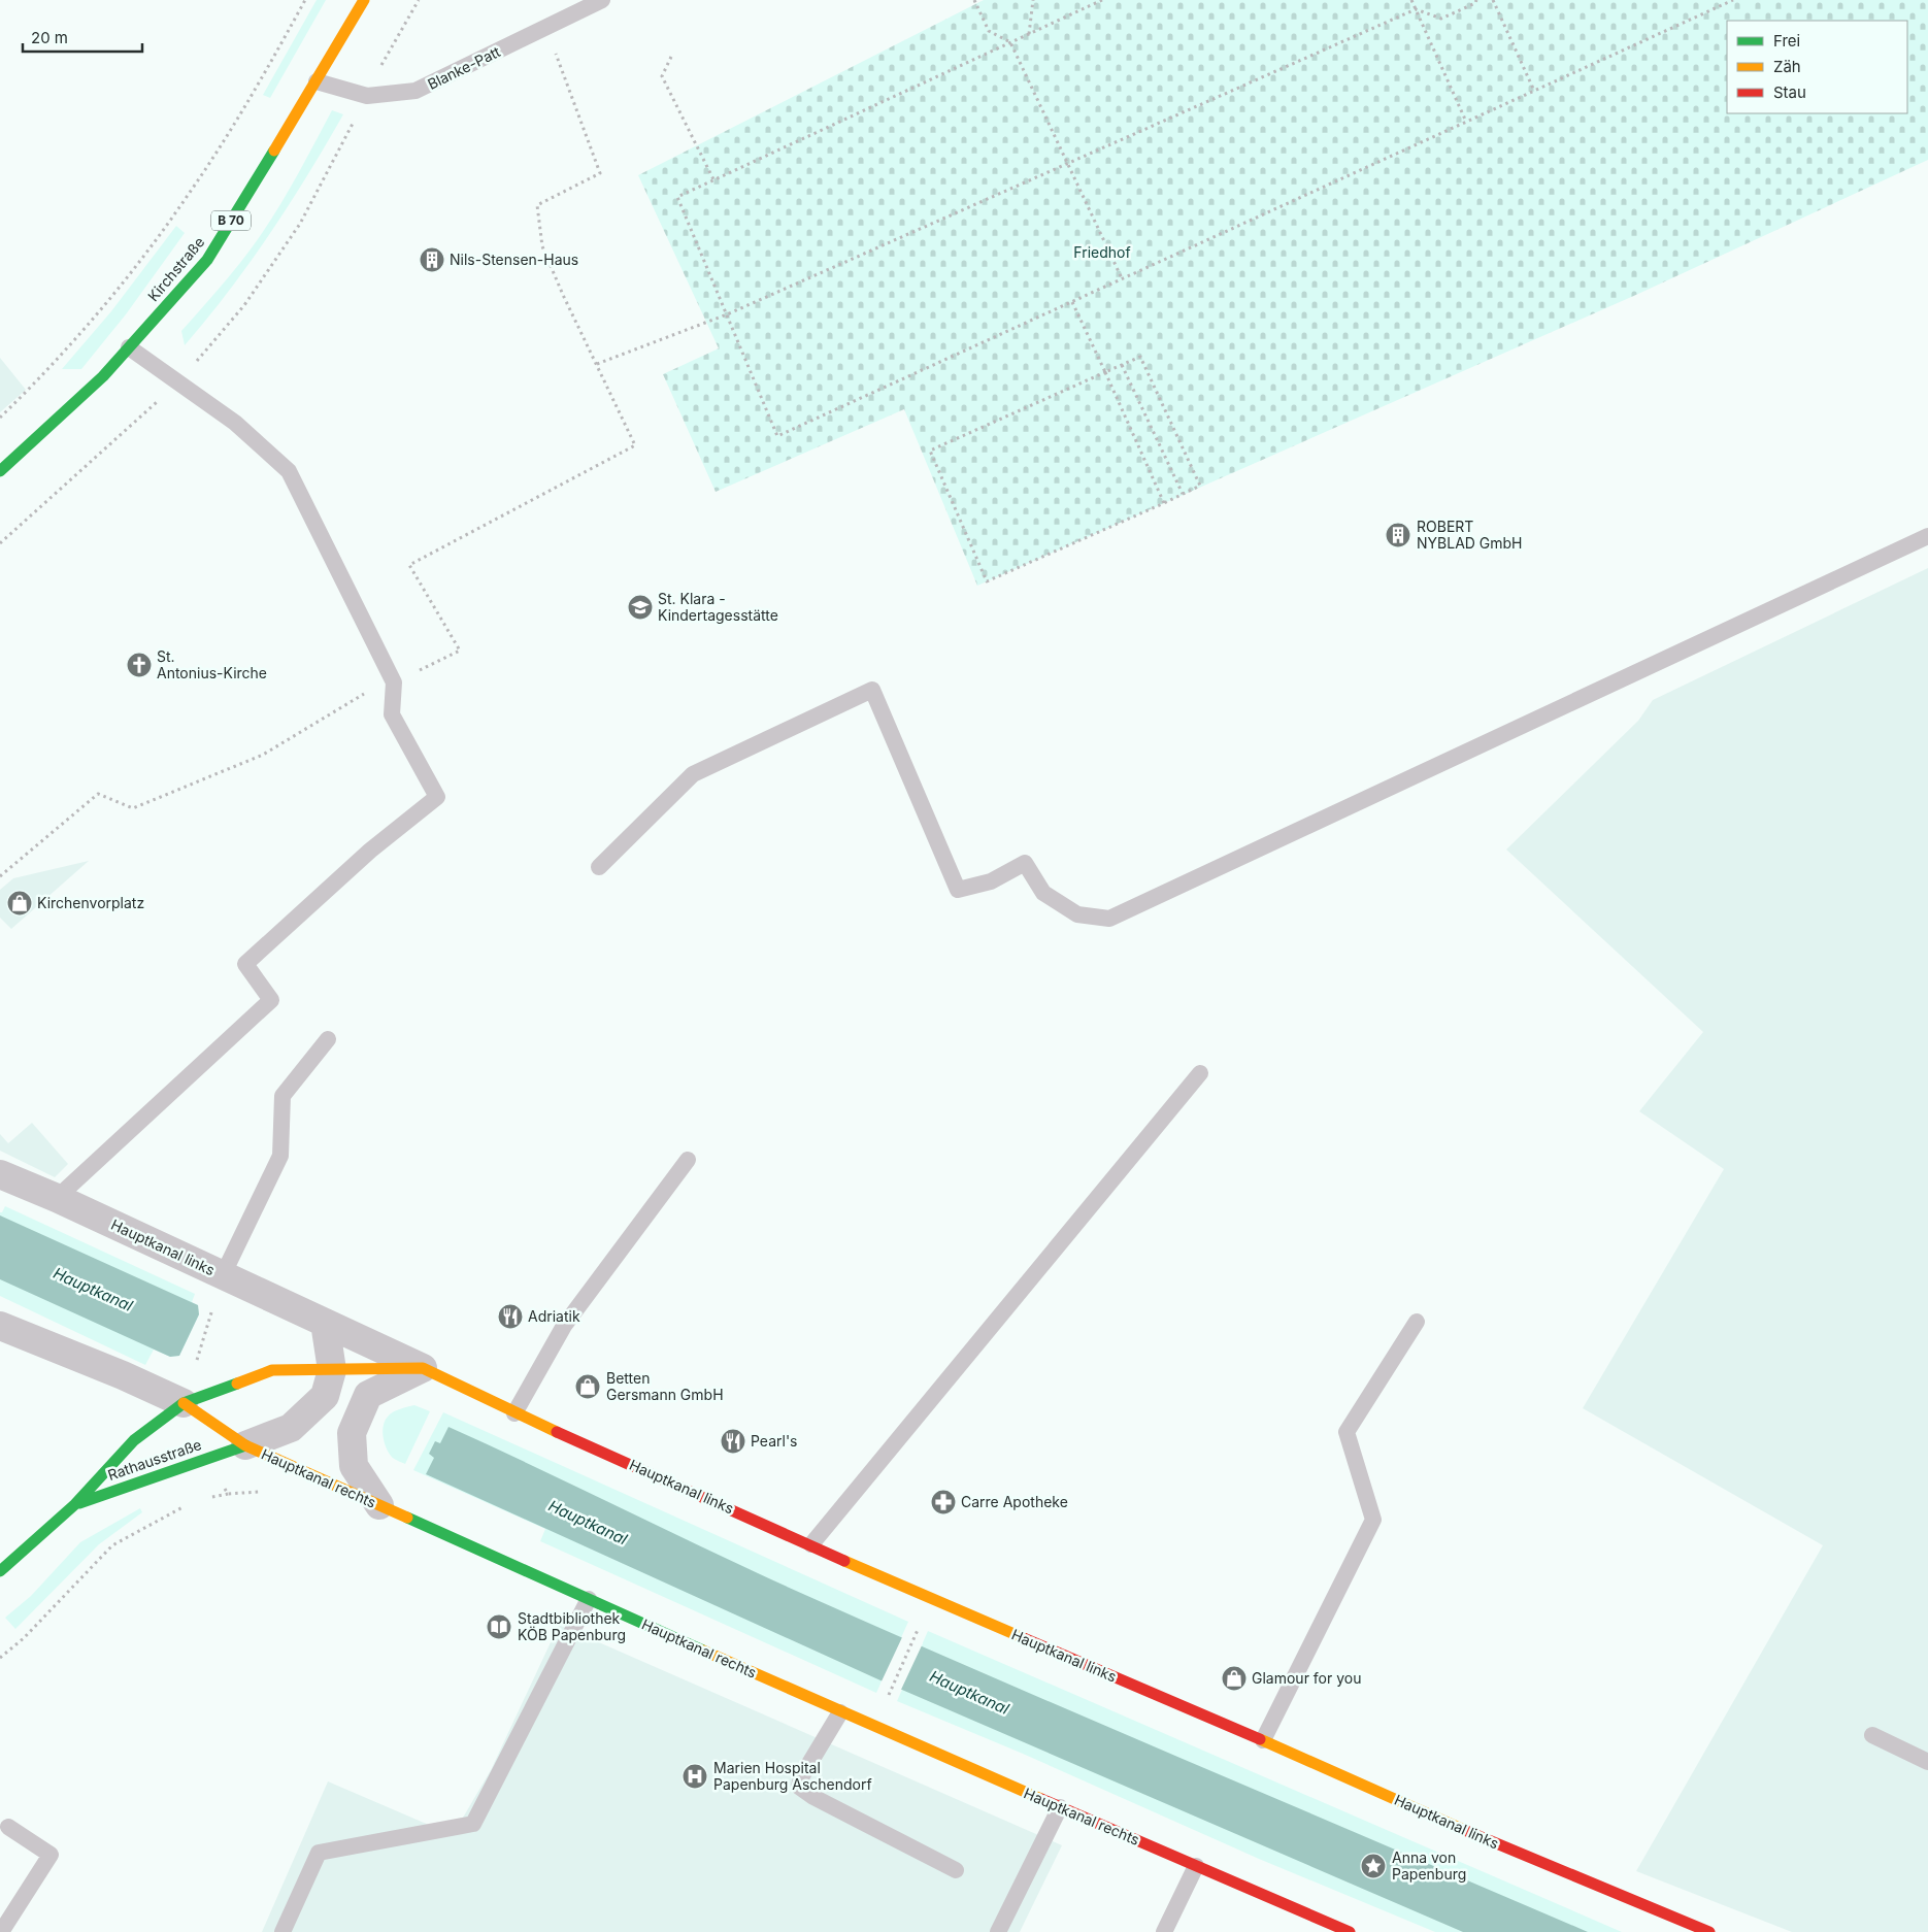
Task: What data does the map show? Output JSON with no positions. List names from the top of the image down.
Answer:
{
  "streets": {
    "street": [
      "B 70",
      "Kirchstraße",
      "Hauptkanal links",
      "Rathausstraße",
      "Hauptkanal rechts"
    ],
    "lane": ["Blanke-Patt"]
  },
  "crossings": [
    ["Blanke-Patt", "Kirchstraße"],
    ["Hauptkanal links", "Rathausstraße"],
    ["Hauptkanal links", "Hauptkanal rechts"],
    ["Rathausstraße", "Hauptkanal rechts"]
  ],
  "water": ["Hauptkanal"],
  "parks": ["Friedhof"],
  "places": {
    "building": ["Nils-Stensen-Haus", "ROBERT NYBLAD GmbH"],
    "school or university": ["St. Klara - Kindertagesstätte"],
    "church": ["St. Antonius-Kirche"],
    "shop": ["Kirchenvorplatz", "Betten Gersmann GmbH", "Glamour for you"],
    "restaurant": ["Adriatik", "Pearl's"],
    "pharmacy": ["Carre Apotheke"],
    "library": ["Stadtbibliothek KÖB Papenburg"],
    "hospital": ["Marien Hospital Papenburg Aschendorf"],
    "place": ["Anna von Papenburg"]
  },
  "legend": ["Frei", "Zäh", "Stau"],
  "scale_bar": "20 m"
}
